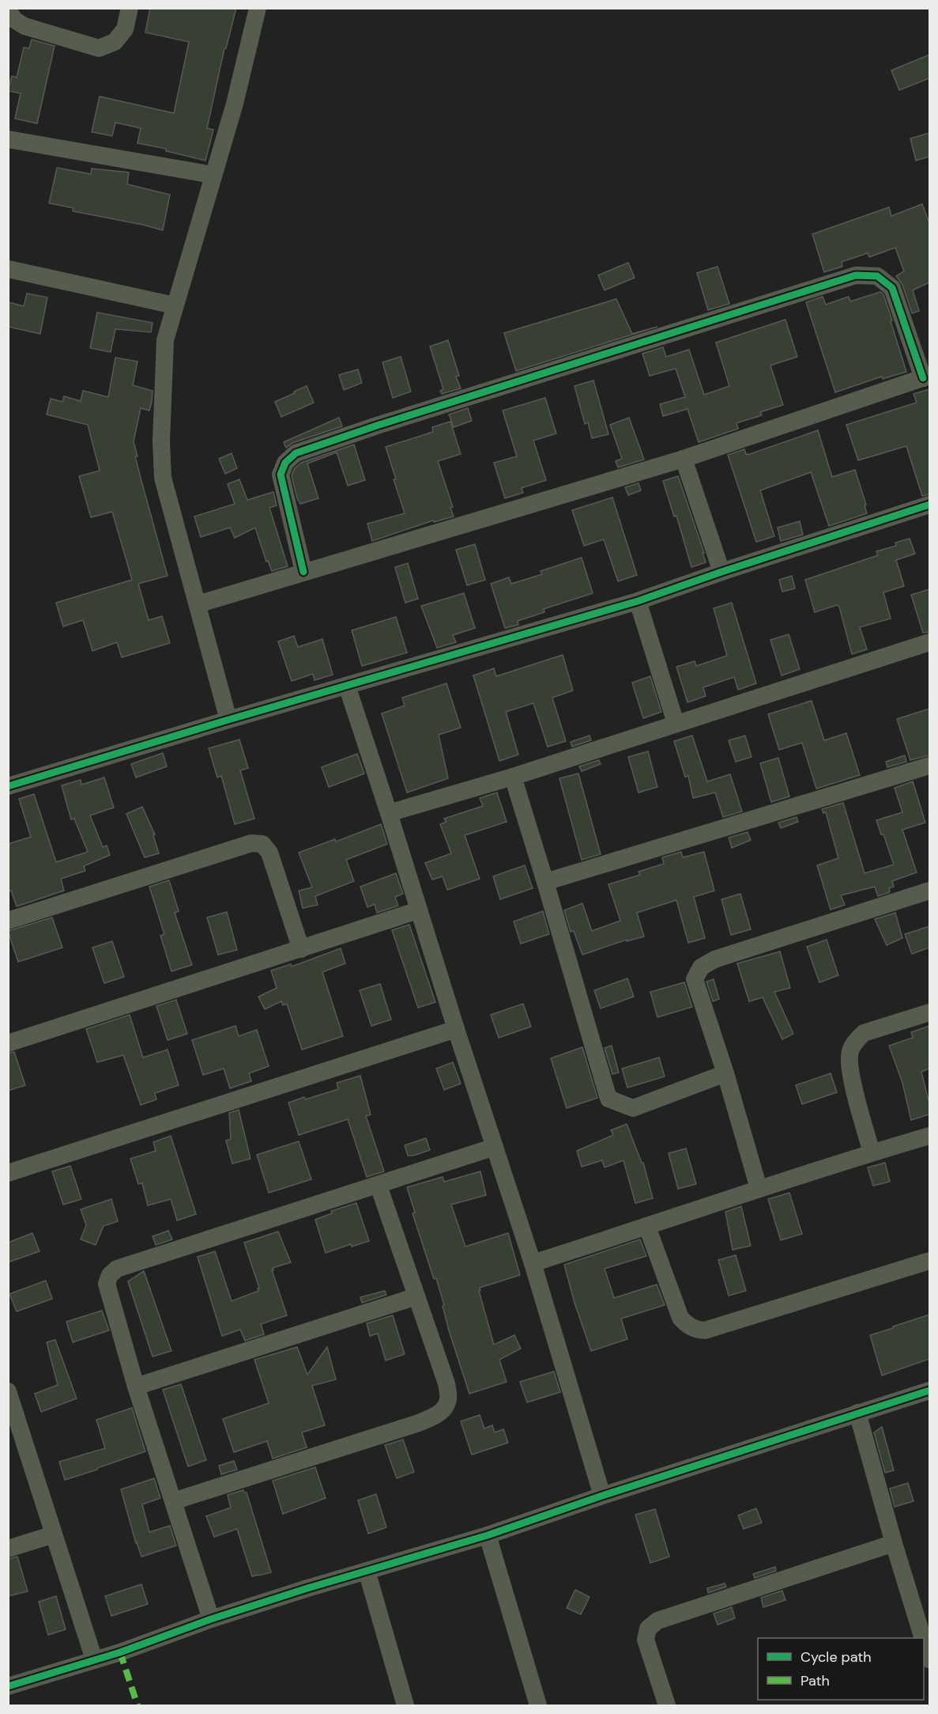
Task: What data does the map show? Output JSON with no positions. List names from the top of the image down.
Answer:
{
  "legend": ["Cycle path", "Path"]
}
